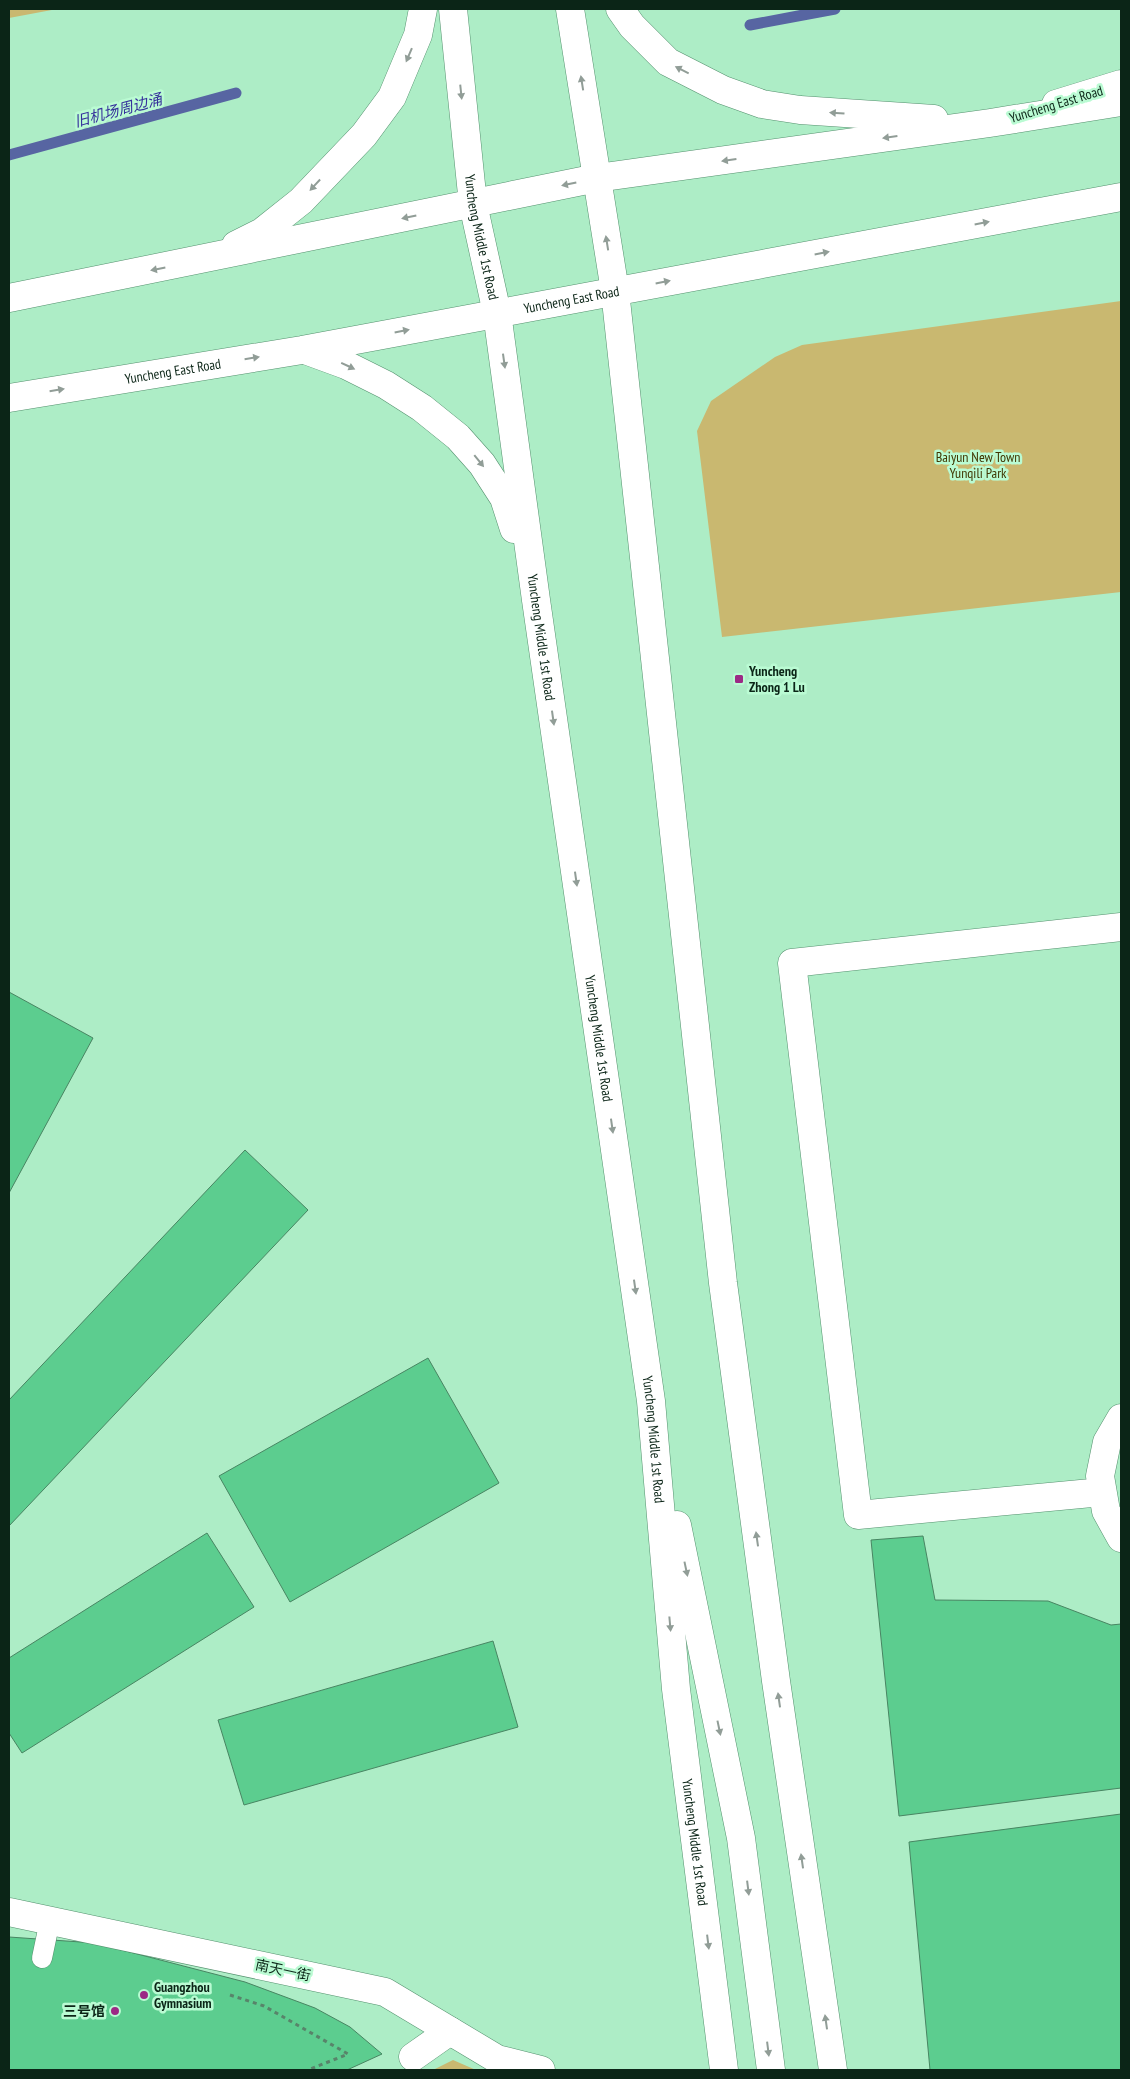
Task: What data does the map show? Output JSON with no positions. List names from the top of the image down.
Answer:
{
  "streets": {
    "main road": ["Yuncheng East Road", "Yuncheng Middle 1st Road", "南天一街"]
  },
  "crossings": [
    ["Yuncheng East Road", "Yuncheng Middle 1st Road"]
  ],
  "water": ["旧机场周边涌"],
  "parks": ["Baiyun New Town Yunqili Park"],
  "places": {
    "transit": ["Yuncheng Zhong 1 Lu"],
    "other": ["Guangzhou Gymnasium", "三号馆"]
  }
}
